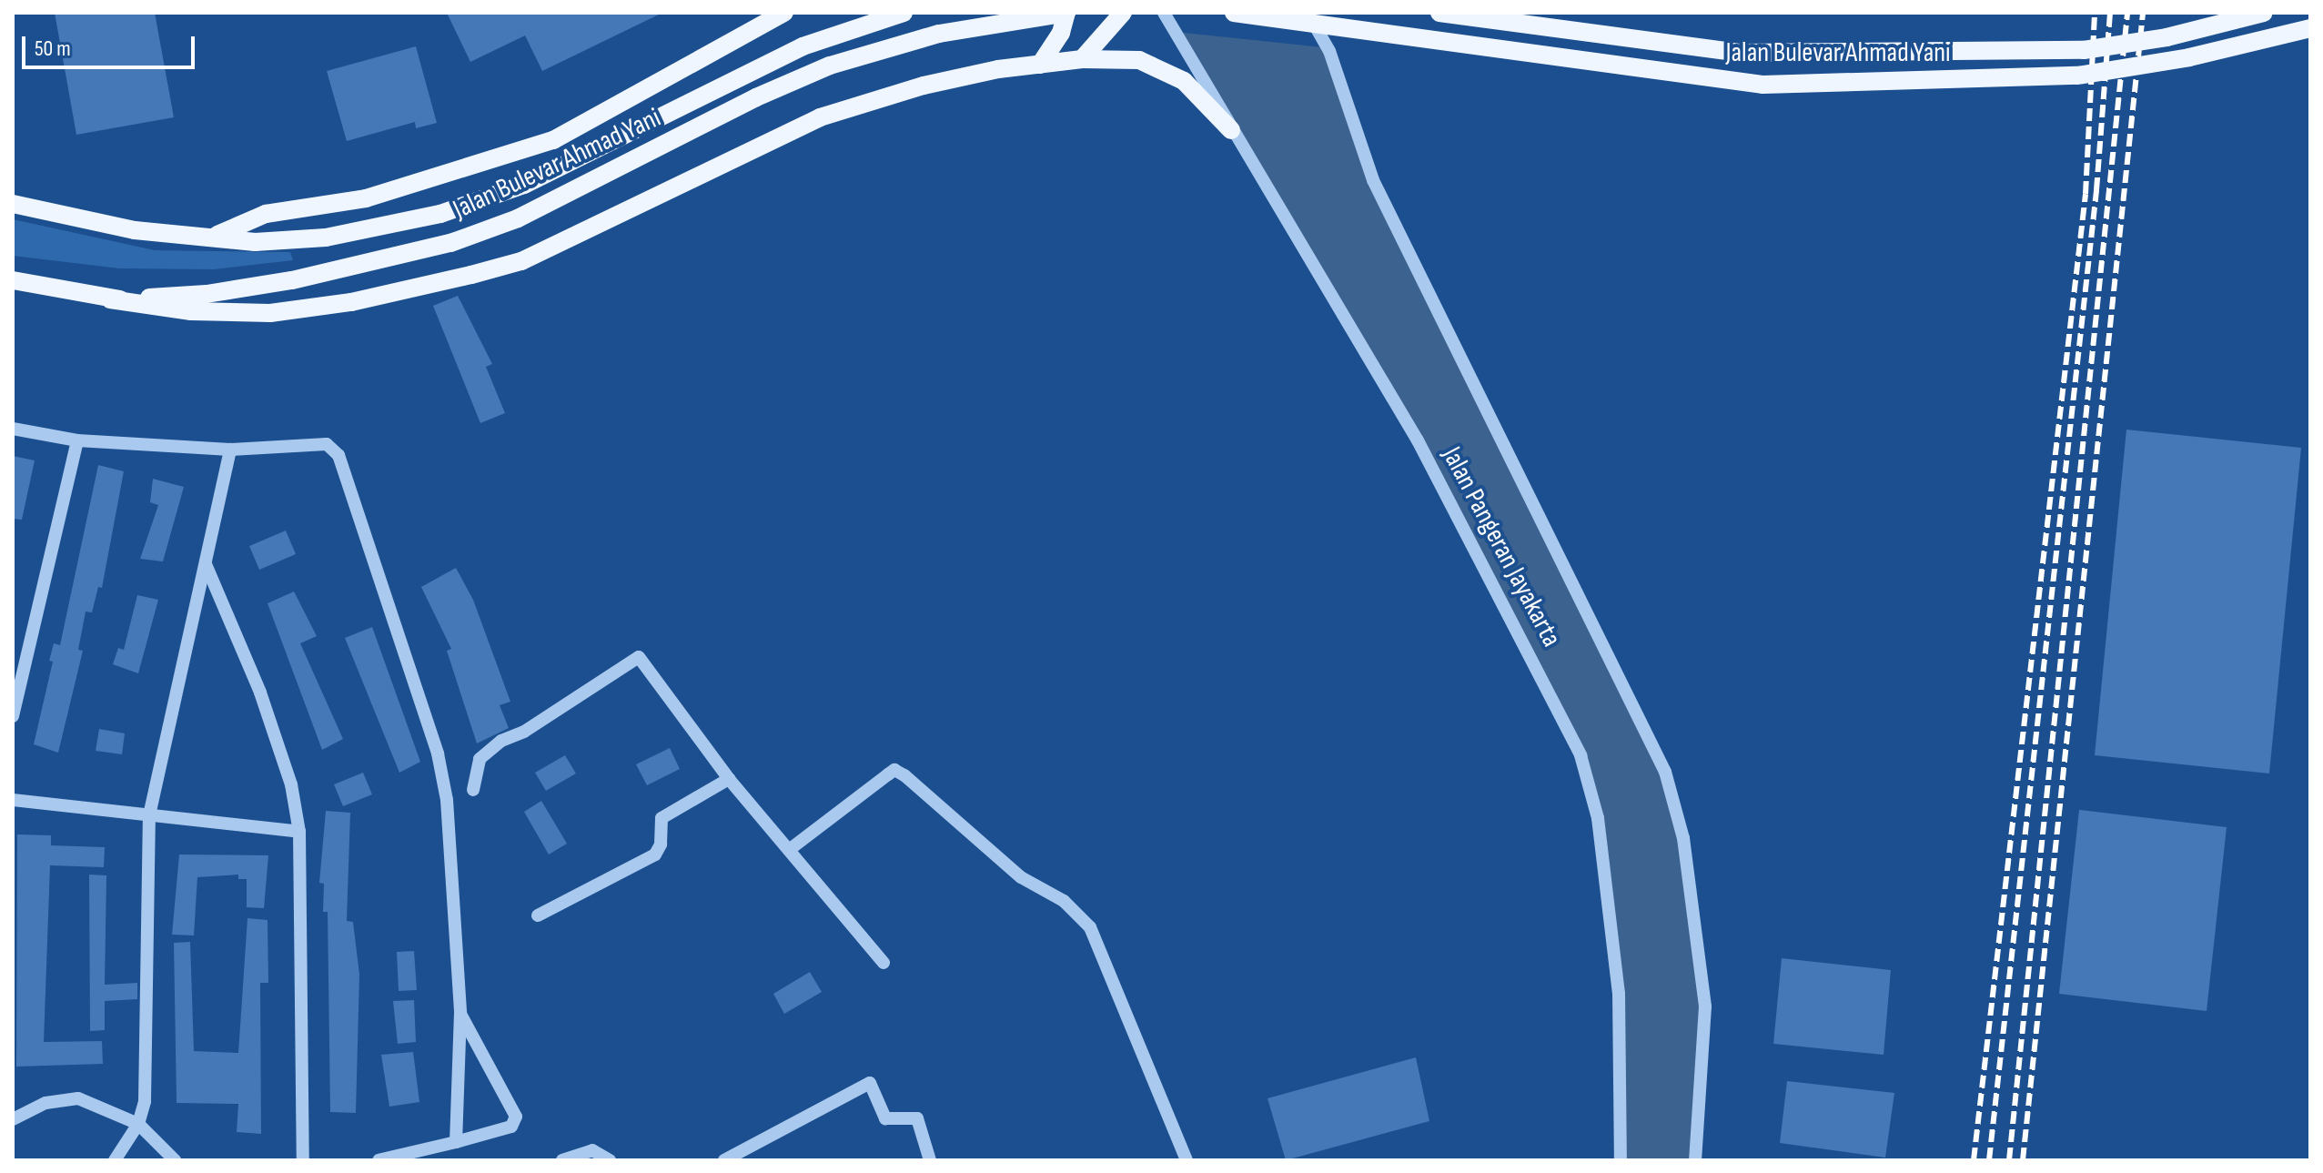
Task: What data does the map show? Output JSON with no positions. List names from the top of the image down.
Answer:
{
  "streets": {
    "main road": ["Jalan Bulevar Ahmad Yani"],
    "street": ["Jalan Pangeran Jayakarta"]
  },
  "scale_bar": "50 m"
}
